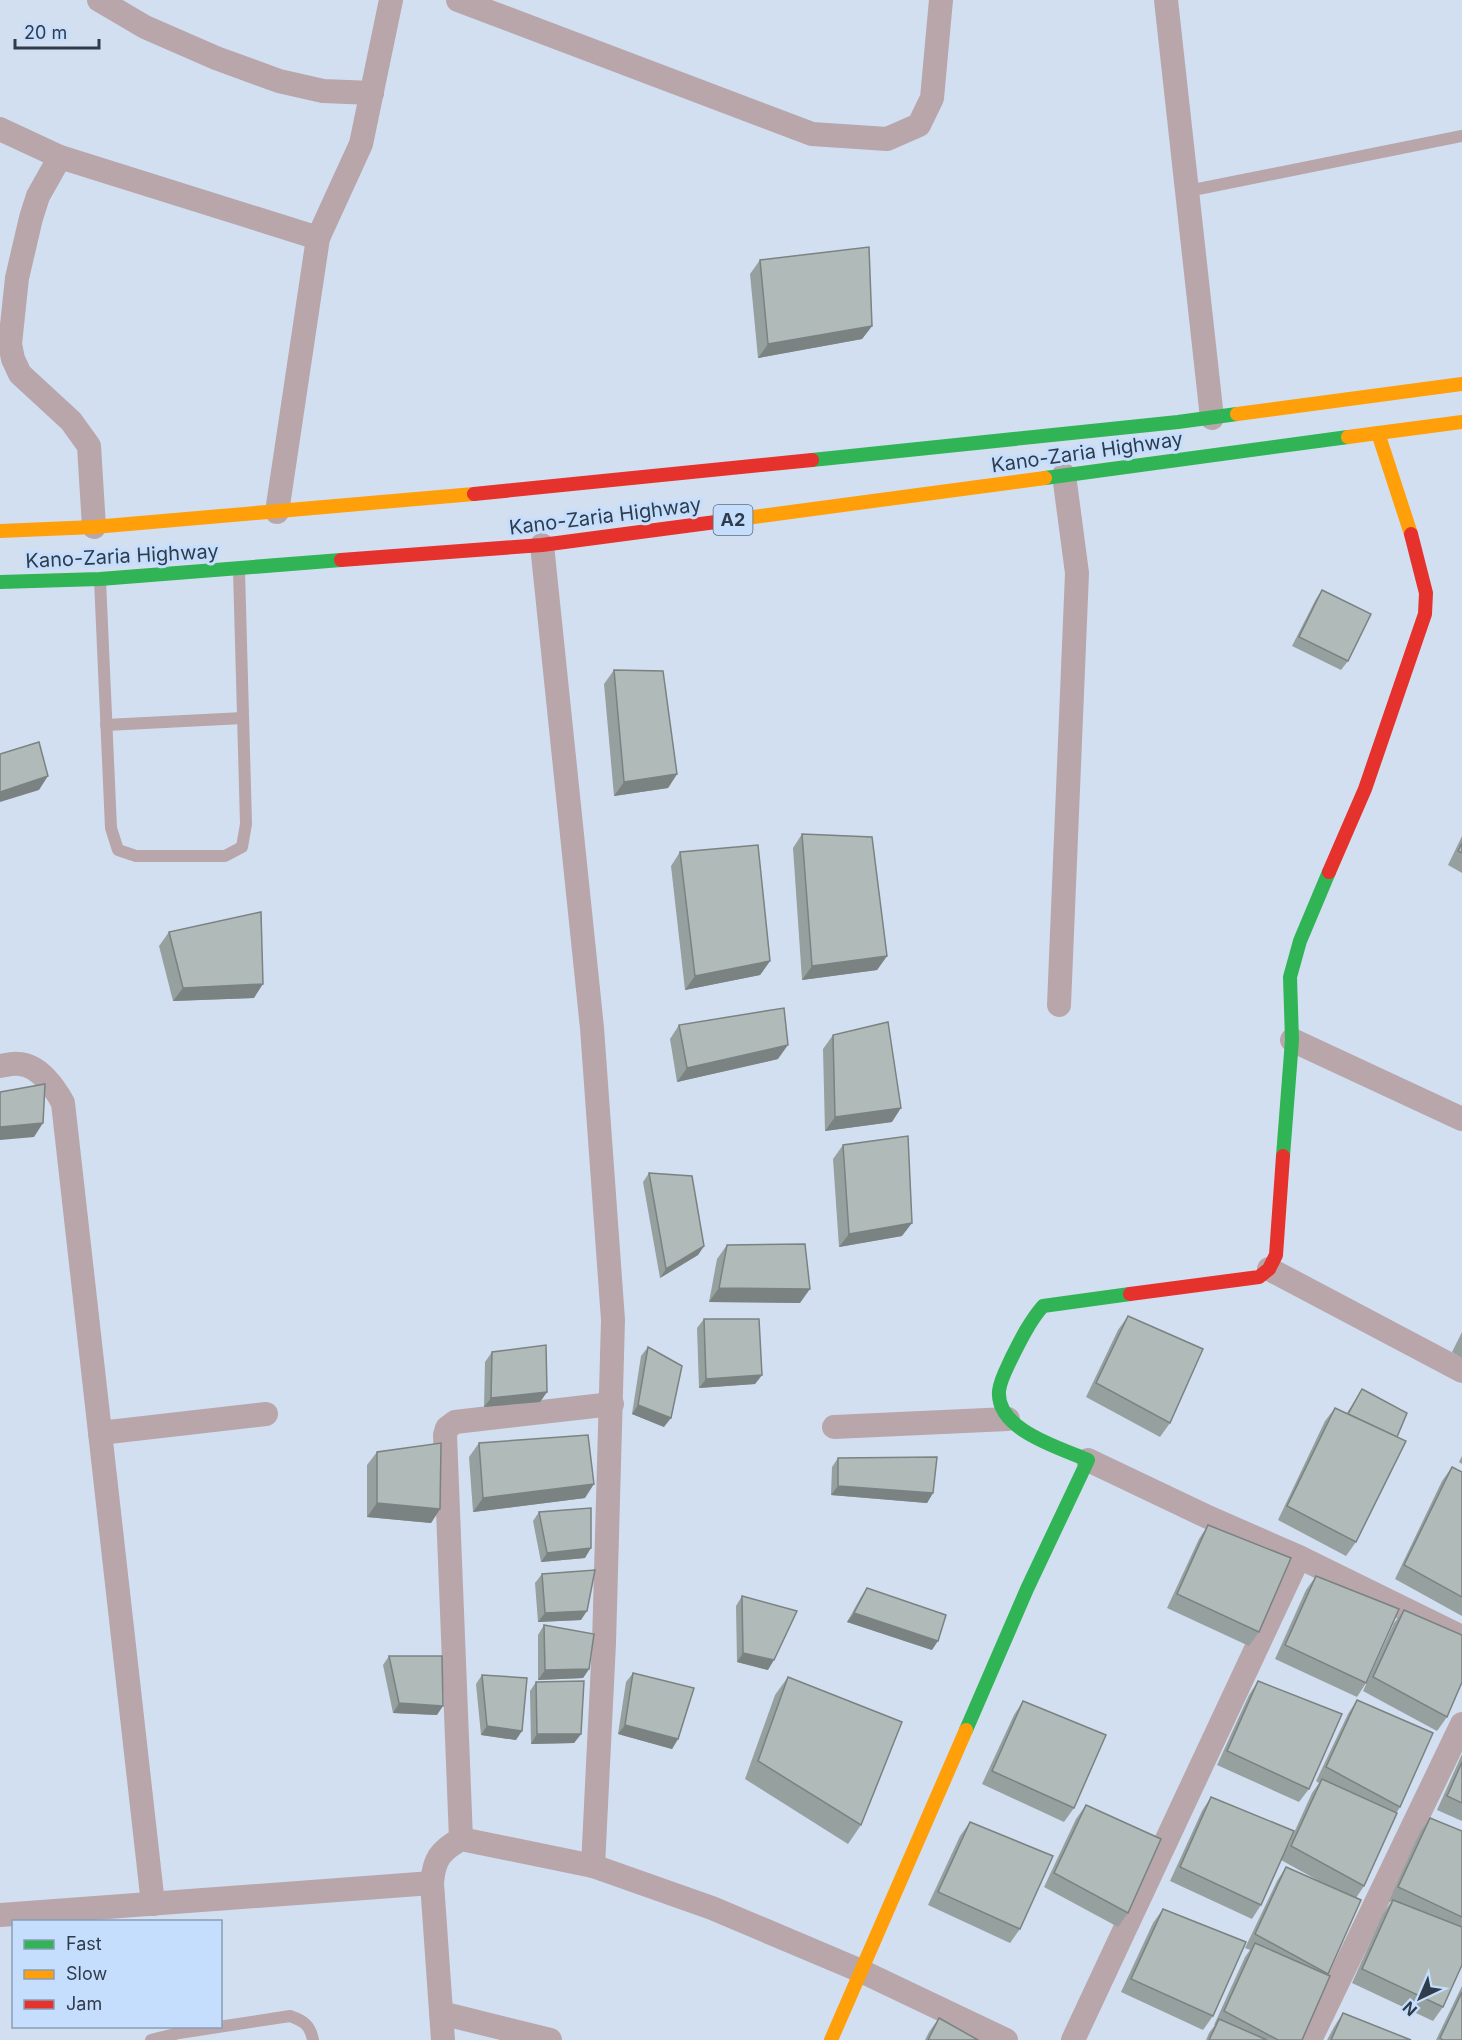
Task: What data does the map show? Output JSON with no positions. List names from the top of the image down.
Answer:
{
  "streets": {
    "main road": ["Kano-Zaria Highway", "A2"]
  },
  "legend": ["Fast", "Slow", "Jam"],
  "scale_bar": "20 m",
  "north": "bottom left"
}
